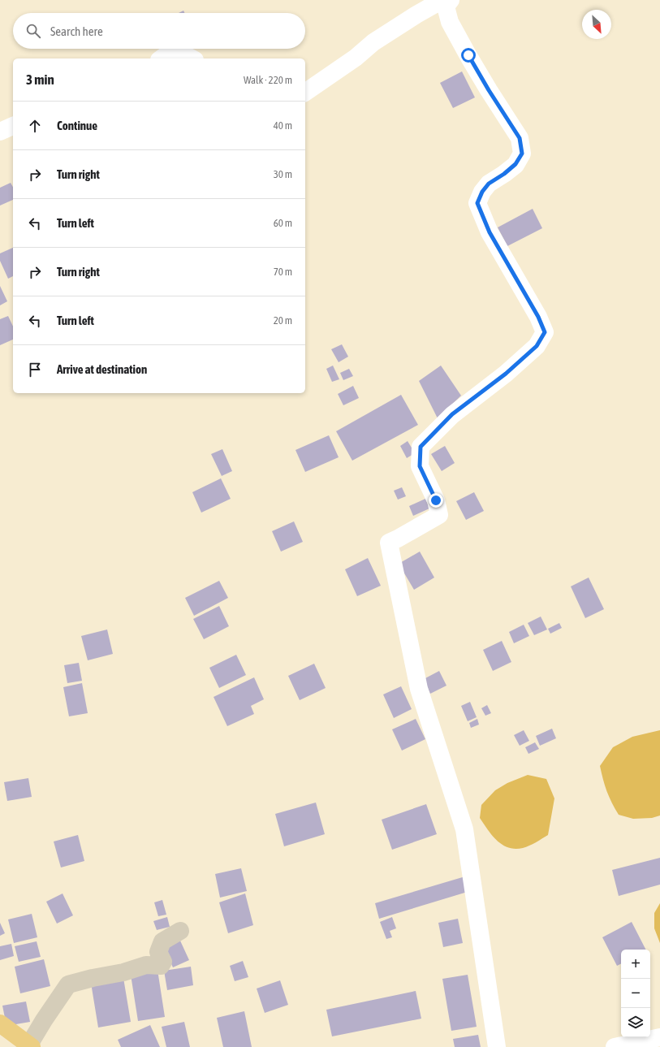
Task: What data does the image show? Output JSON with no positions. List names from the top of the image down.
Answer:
{
  "north": "bottom right",
  "page": {
    "search": "Search here",
    "heading": ["3 min", "Walk · 220 m"],
    "list": [
      ["Continue", "40 m"],
      ["Turn right", "30 m"],
      ["Turn left", "60 m"],
      ["Turn right", "70 m"],
      ["Turn left", "20 m"],
      "Arrive at destination"
    ],
    "map_buttons": ["+", "−"]
  }
}
